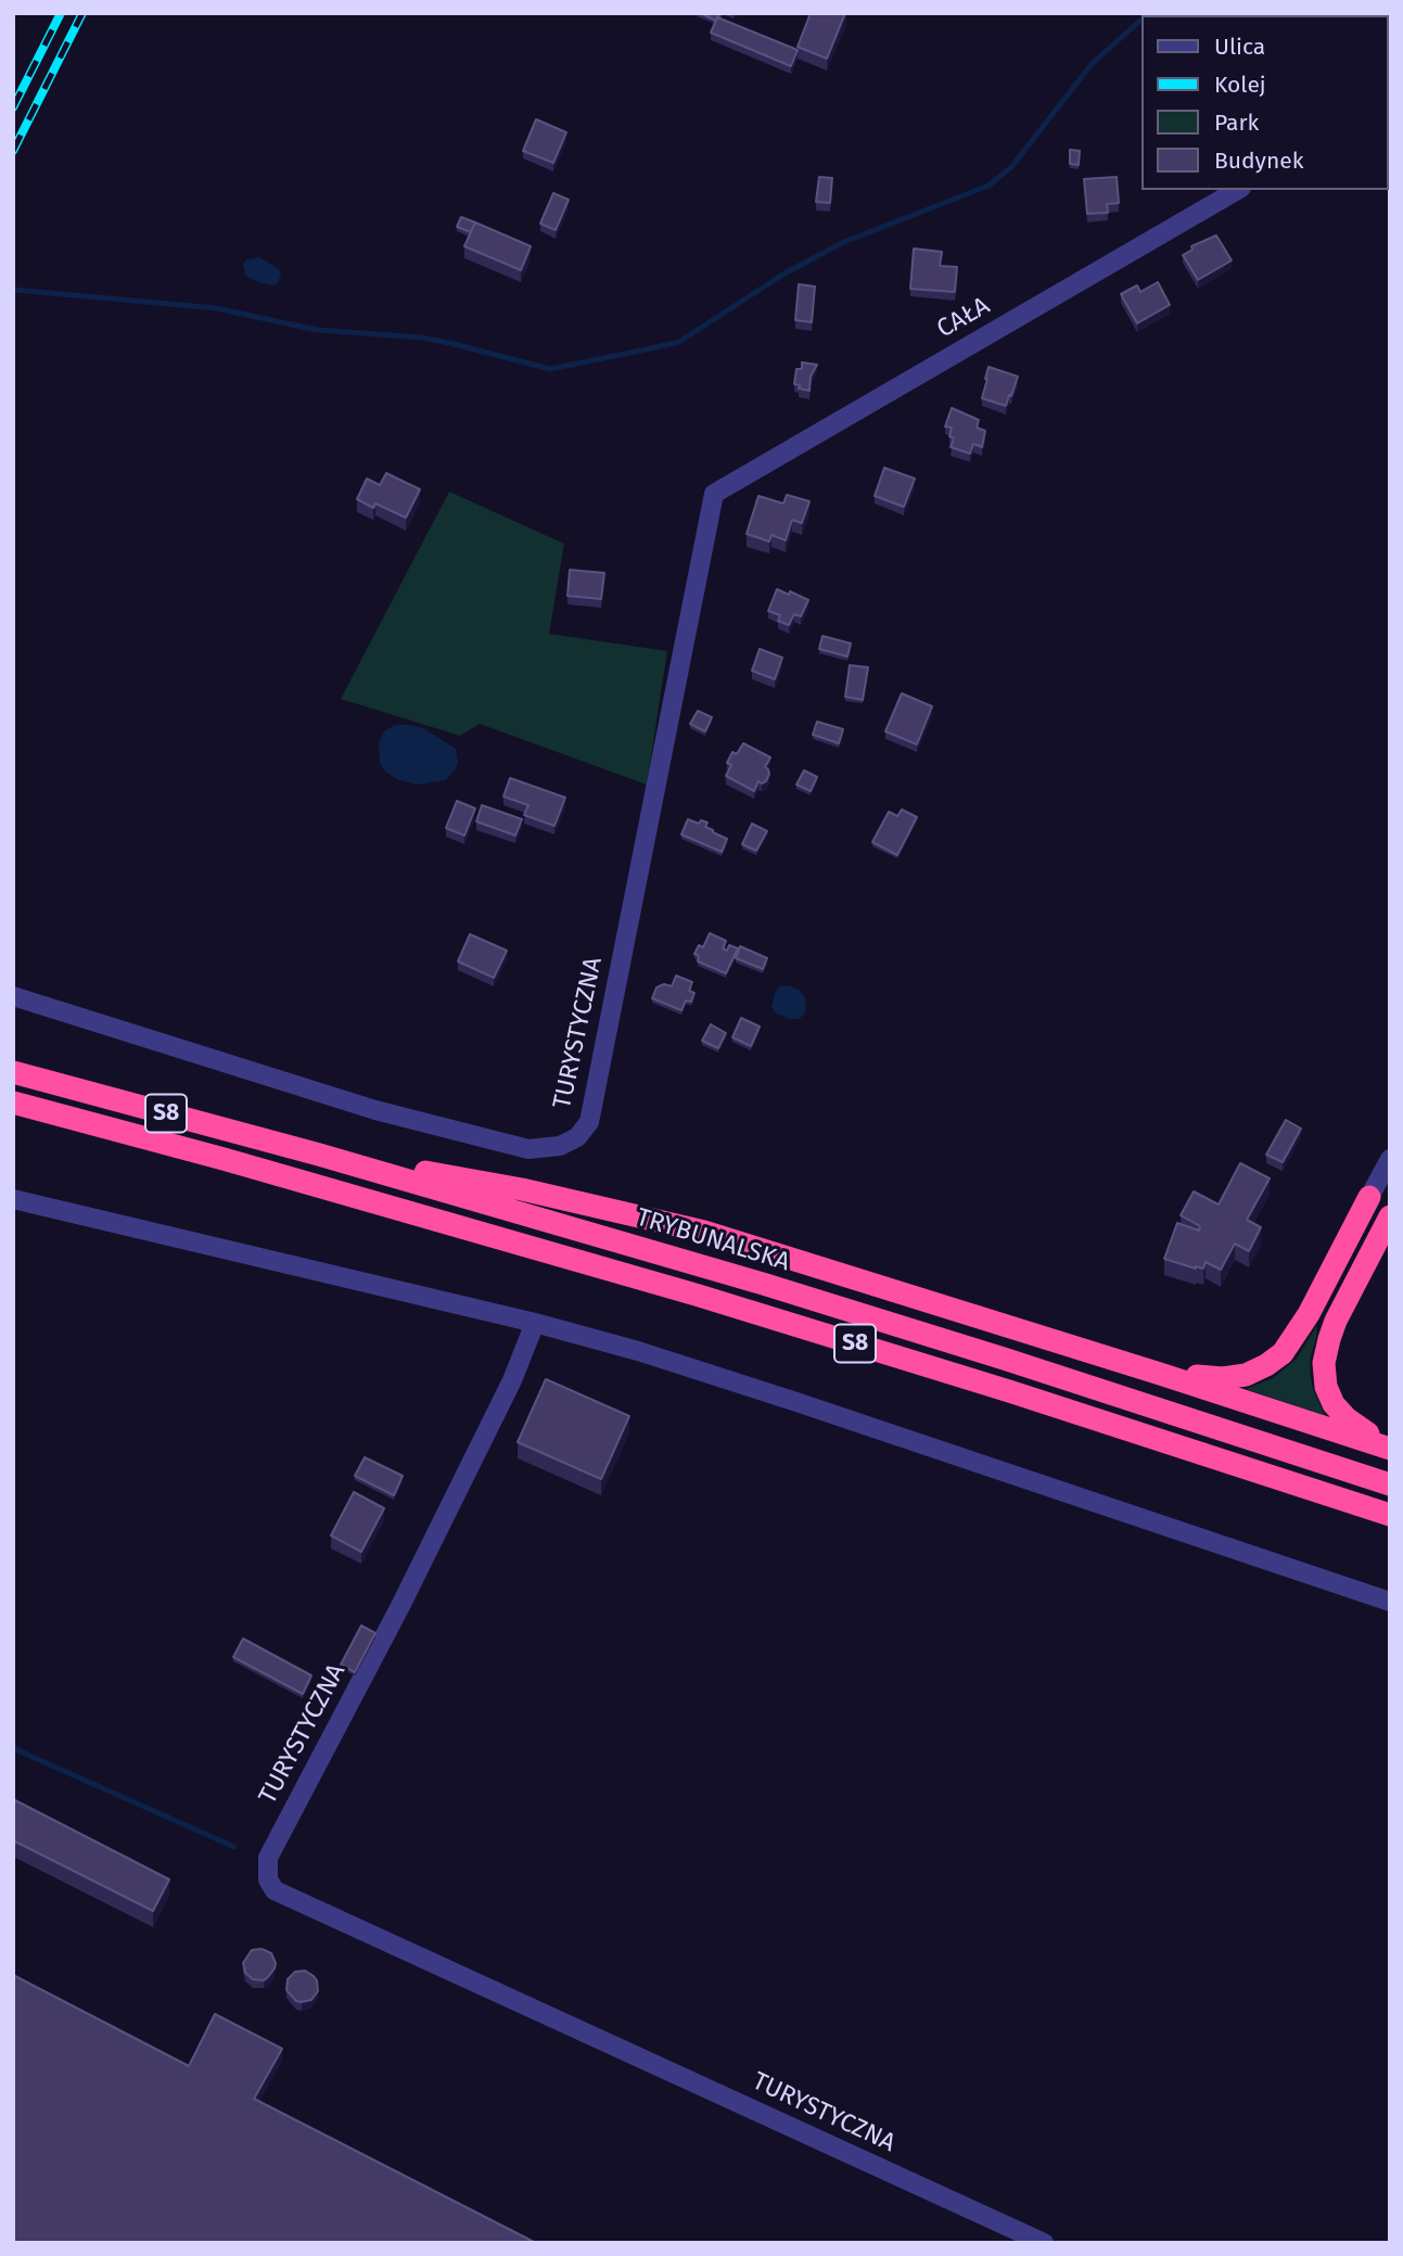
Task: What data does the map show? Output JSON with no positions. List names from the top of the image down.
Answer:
{
  "streets": {
    "highway": ["S8", "TRYBUNALSKA"],
    "street": ["CAŁA", "TURYSTYCZNA"]
  },
  "crossings": [
    ["CAŁA", "TURYSTYCZNA"]
  ],
  "legend": [
    "Ulica",
    "Kolej",
    "Park",
    "Budynek"
  ]
}
